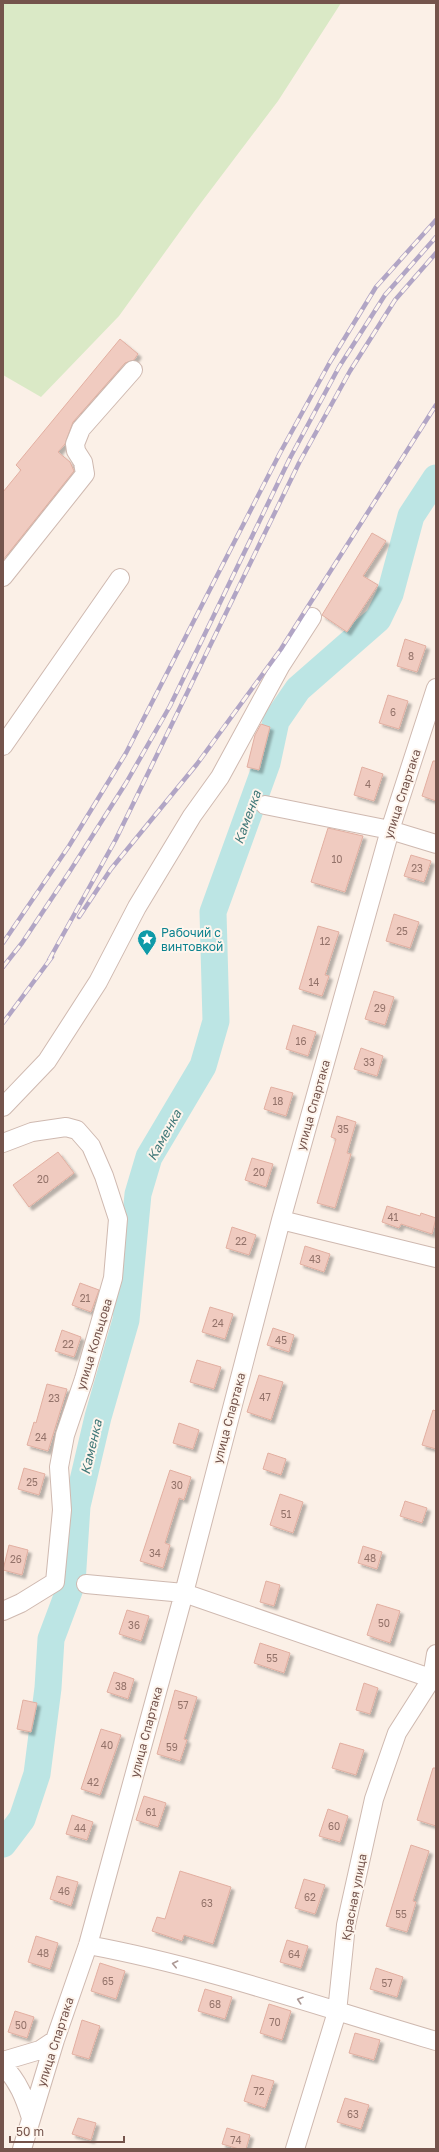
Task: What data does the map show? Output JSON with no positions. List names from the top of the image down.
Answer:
{
  "streets": {
    "street": ["улица Спартака", "улица Кольцова", "Красная улица"]
  },
  "water": ["Каменка"],
  "places": {
    "place": ["Рабочий с винтовкой"]
  },
  "house_numbers": [
    "8",
    "6",
    "4",
    "10",
    "23",
    "25",
    "12",
    "14",
    "29",
    "16",
    "33",
    "18",
    "35",
    "20",
    "20",
    "41",
    "22",
    "43",
    "21",
    "24",
    "45",
    "22",
    "47",
    "23",
    "24",
    "25",
    "30",
    "51",
    "34",
    "48",
    "26",
    "50",
    "36",
    "55",
    "38",
    "57",
    "40",
    "59",
    "42",
    "61",
    "60",
    "44",
    "46",
    "62",
    "63",
    "55",
    "48",
    "64",
    "65",
    "57",
    "68",
    "70",
    "50",
    "72",
    "63",
    "74"
  ],
  "scale_bar": "50 m"
}
